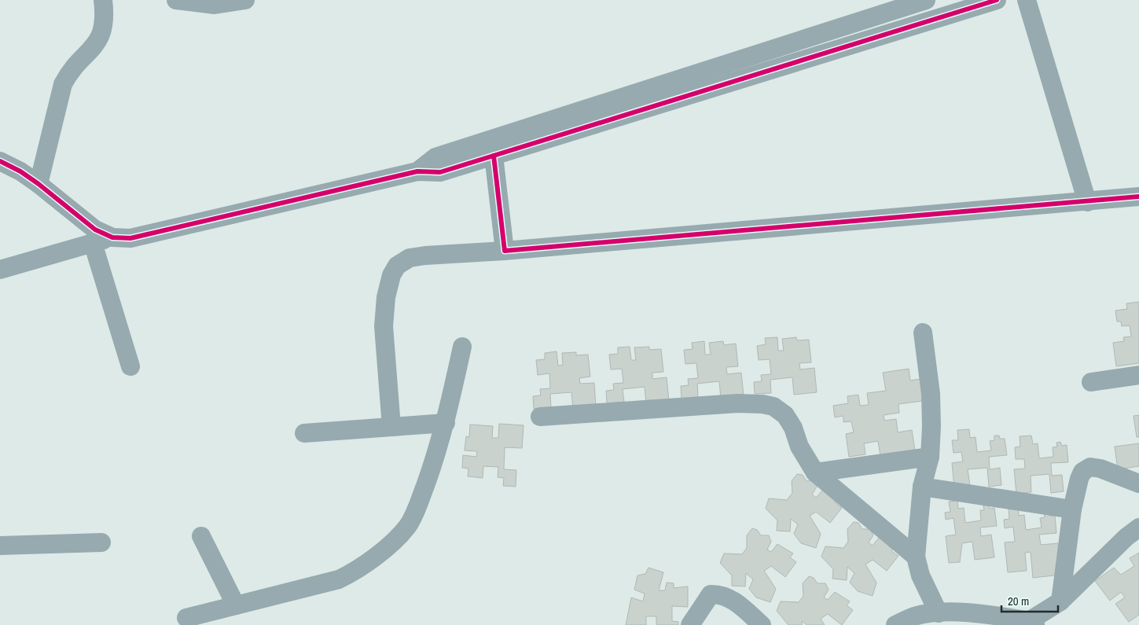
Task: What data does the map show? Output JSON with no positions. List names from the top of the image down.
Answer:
{
  "scale_bar": "20 m"
}
